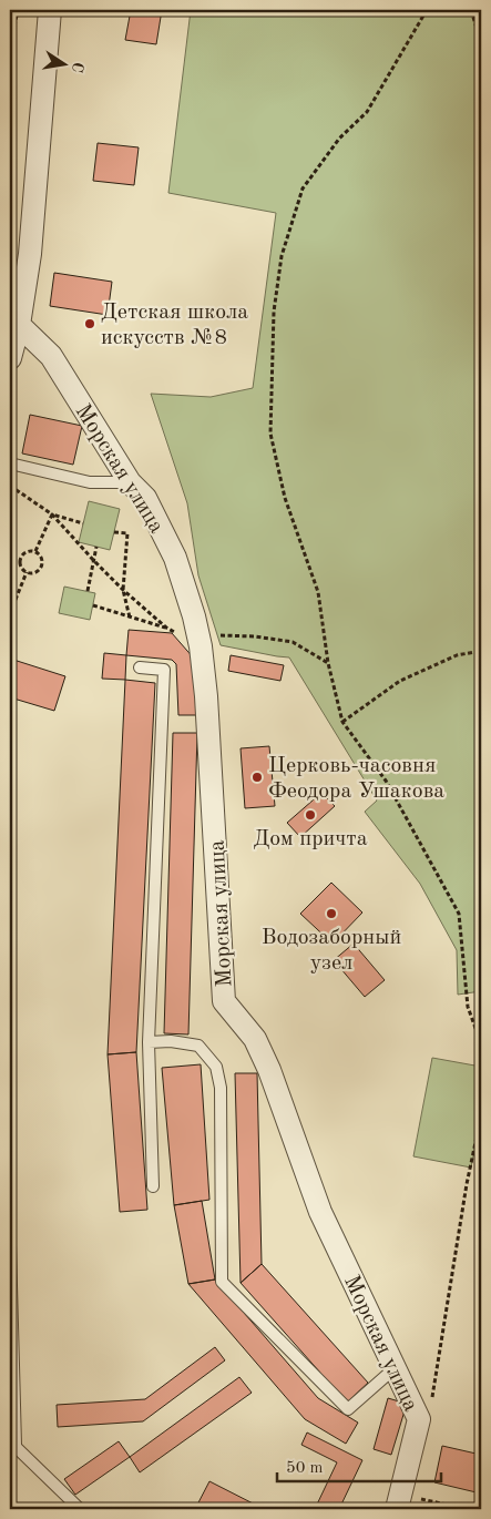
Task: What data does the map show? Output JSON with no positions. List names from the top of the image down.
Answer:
{
  "streets": {
    "street": ["Морская улица"]
  },
  "places": [
    "Детская школа искусств №8",
    "Церковь-часовня Феодора Ушакова",
    "Дом причта",
    "Водозаборный узел"
  ],
  "scale_bar": "50 m",
  "north": "right"
}
